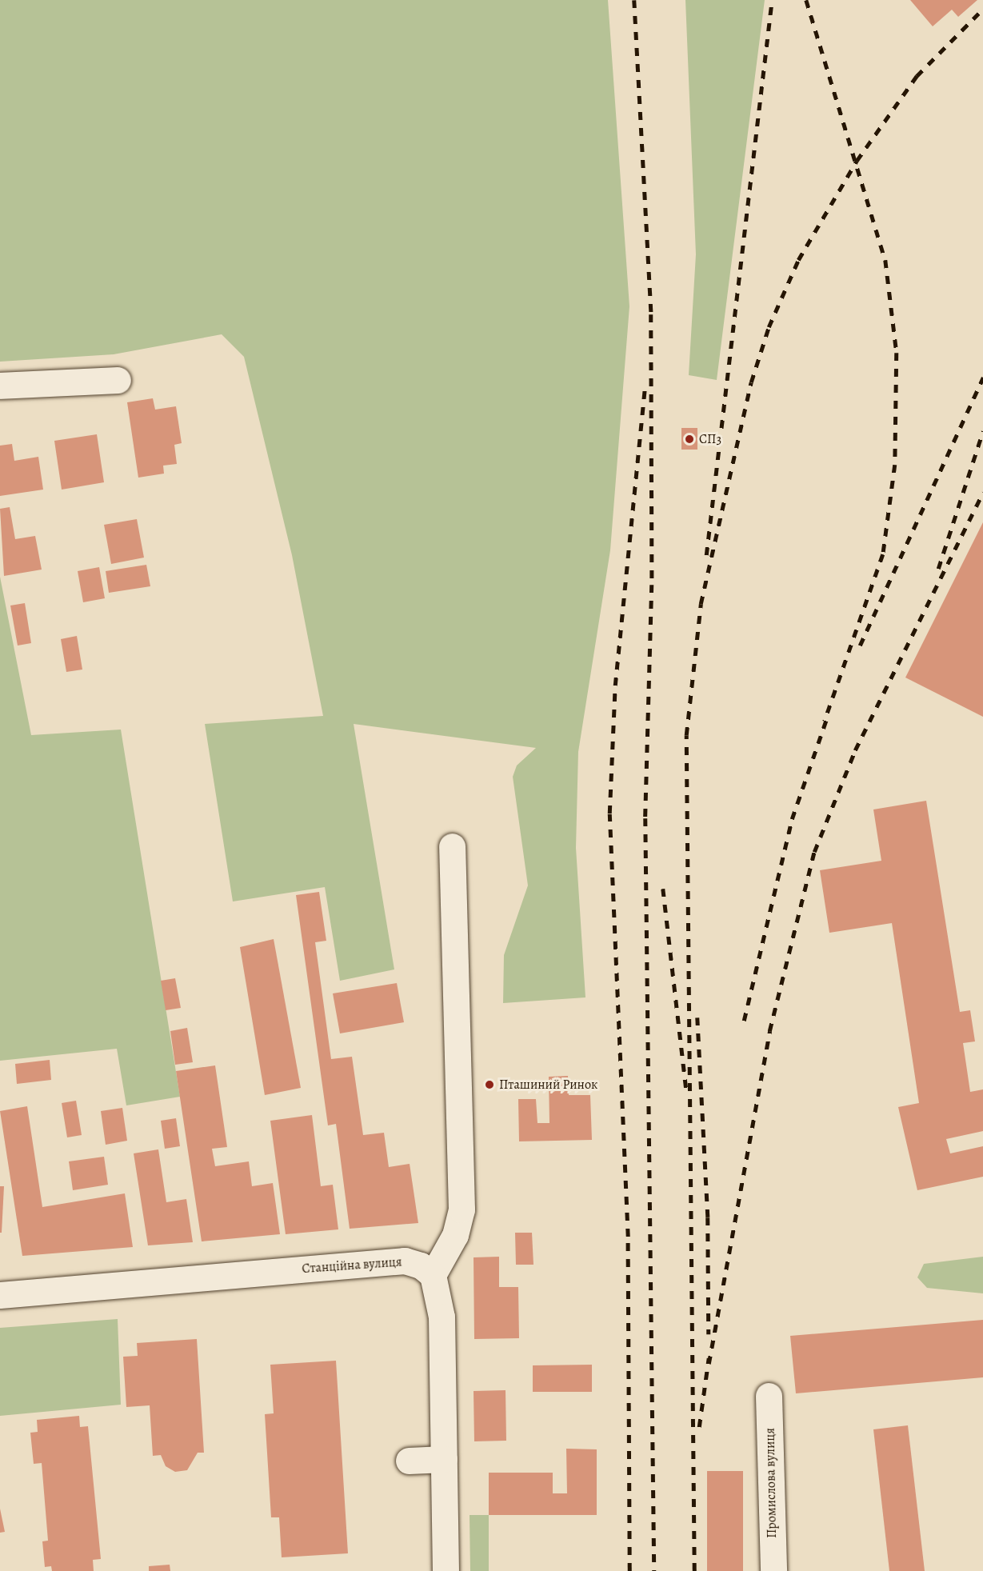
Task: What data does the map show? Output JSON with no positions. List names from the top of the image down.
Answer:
{
  "streets": {
    "street": ["Станційна вулиця", "Промислова вулиця"]
  },
  "places": ["СП3", "Пташиний Ринок"]
}
